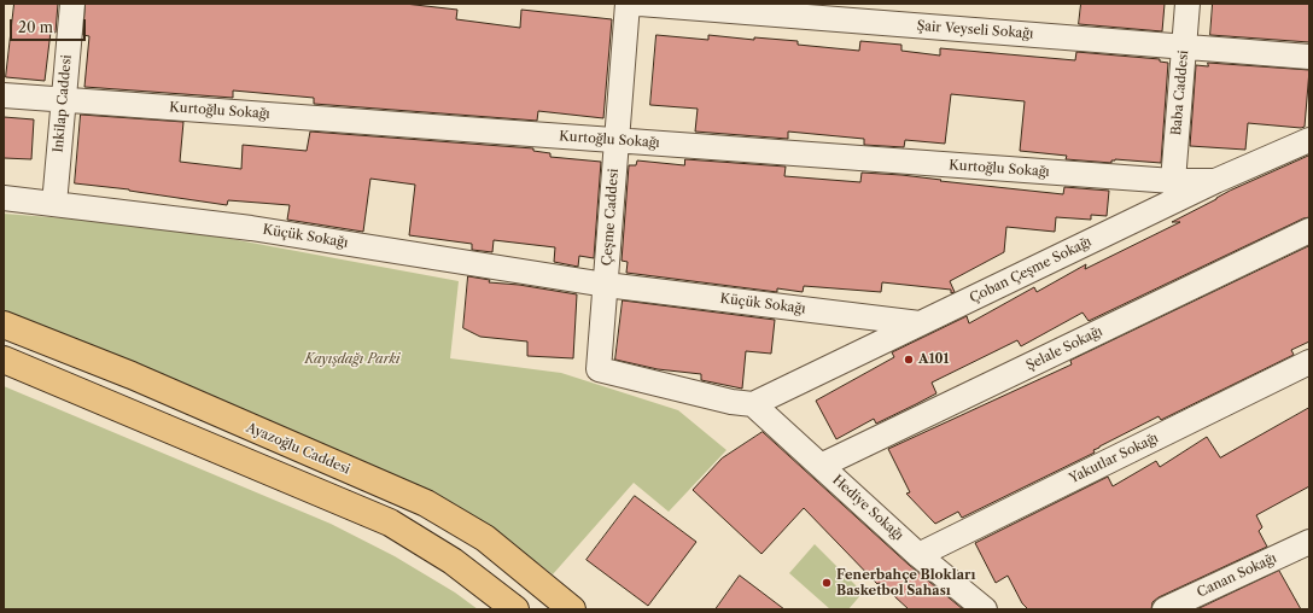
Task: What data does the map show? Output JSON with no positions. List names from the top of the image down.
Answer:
{
  "streets": {
    "main road": ["Ayazoğlu Caddesi"],
    "street": [
      "Şair Veyseli Sokağı",
      "Baba Caddesi",
      "Inkilap Caddesi",
      "Kurtoğlu Sokağı",
      "Çeşme Caddesi",
      "Küçük Sokağı",
      "Çoban Çeşme Sokağı",
      "Şelale Sokağı",
      "Yakutlar Sokağı",
      "Hediye Sokağı",
      "Canan Sokağı"
    ]
  },
  "crossings": [
    ["Şair Veyseli Sokağı", "Baba Caddesi"],
    ["Baba Caddesi", "Kurtoğlu Sokağı"],
    ["Inkilap Caddesi", "Kurtoğlu Sokağı"],
    ["Inkilap Caddesi", "Küçük Sokağı"],
    ["Kurtoğlu Sokağı", "Çeşme Caddesi"],
    ["Kurtoğlu Sokağı", "Çoban Çeşme Sokağı"],
    ["Çeşme Caddesi", "Küçük Sokağı"],
    ["Küçük Sokağı", "Çoban Çeşme Sokağı"],
    ["Çoban Çeşme Sokağı", "Hediye Sokağı"],
    ["Şelale Sokağı", "Hediye Sokağı"],
    ["Yakutlar Sokağı", "Hediye Sokağı"]
  ],
  "parks": ["Kayışdağı Parki"],
  "places": ["A101", "Fenerbahçe Blokları Basketbol Sahası"],
  "scale_bar": "20 m"
}
